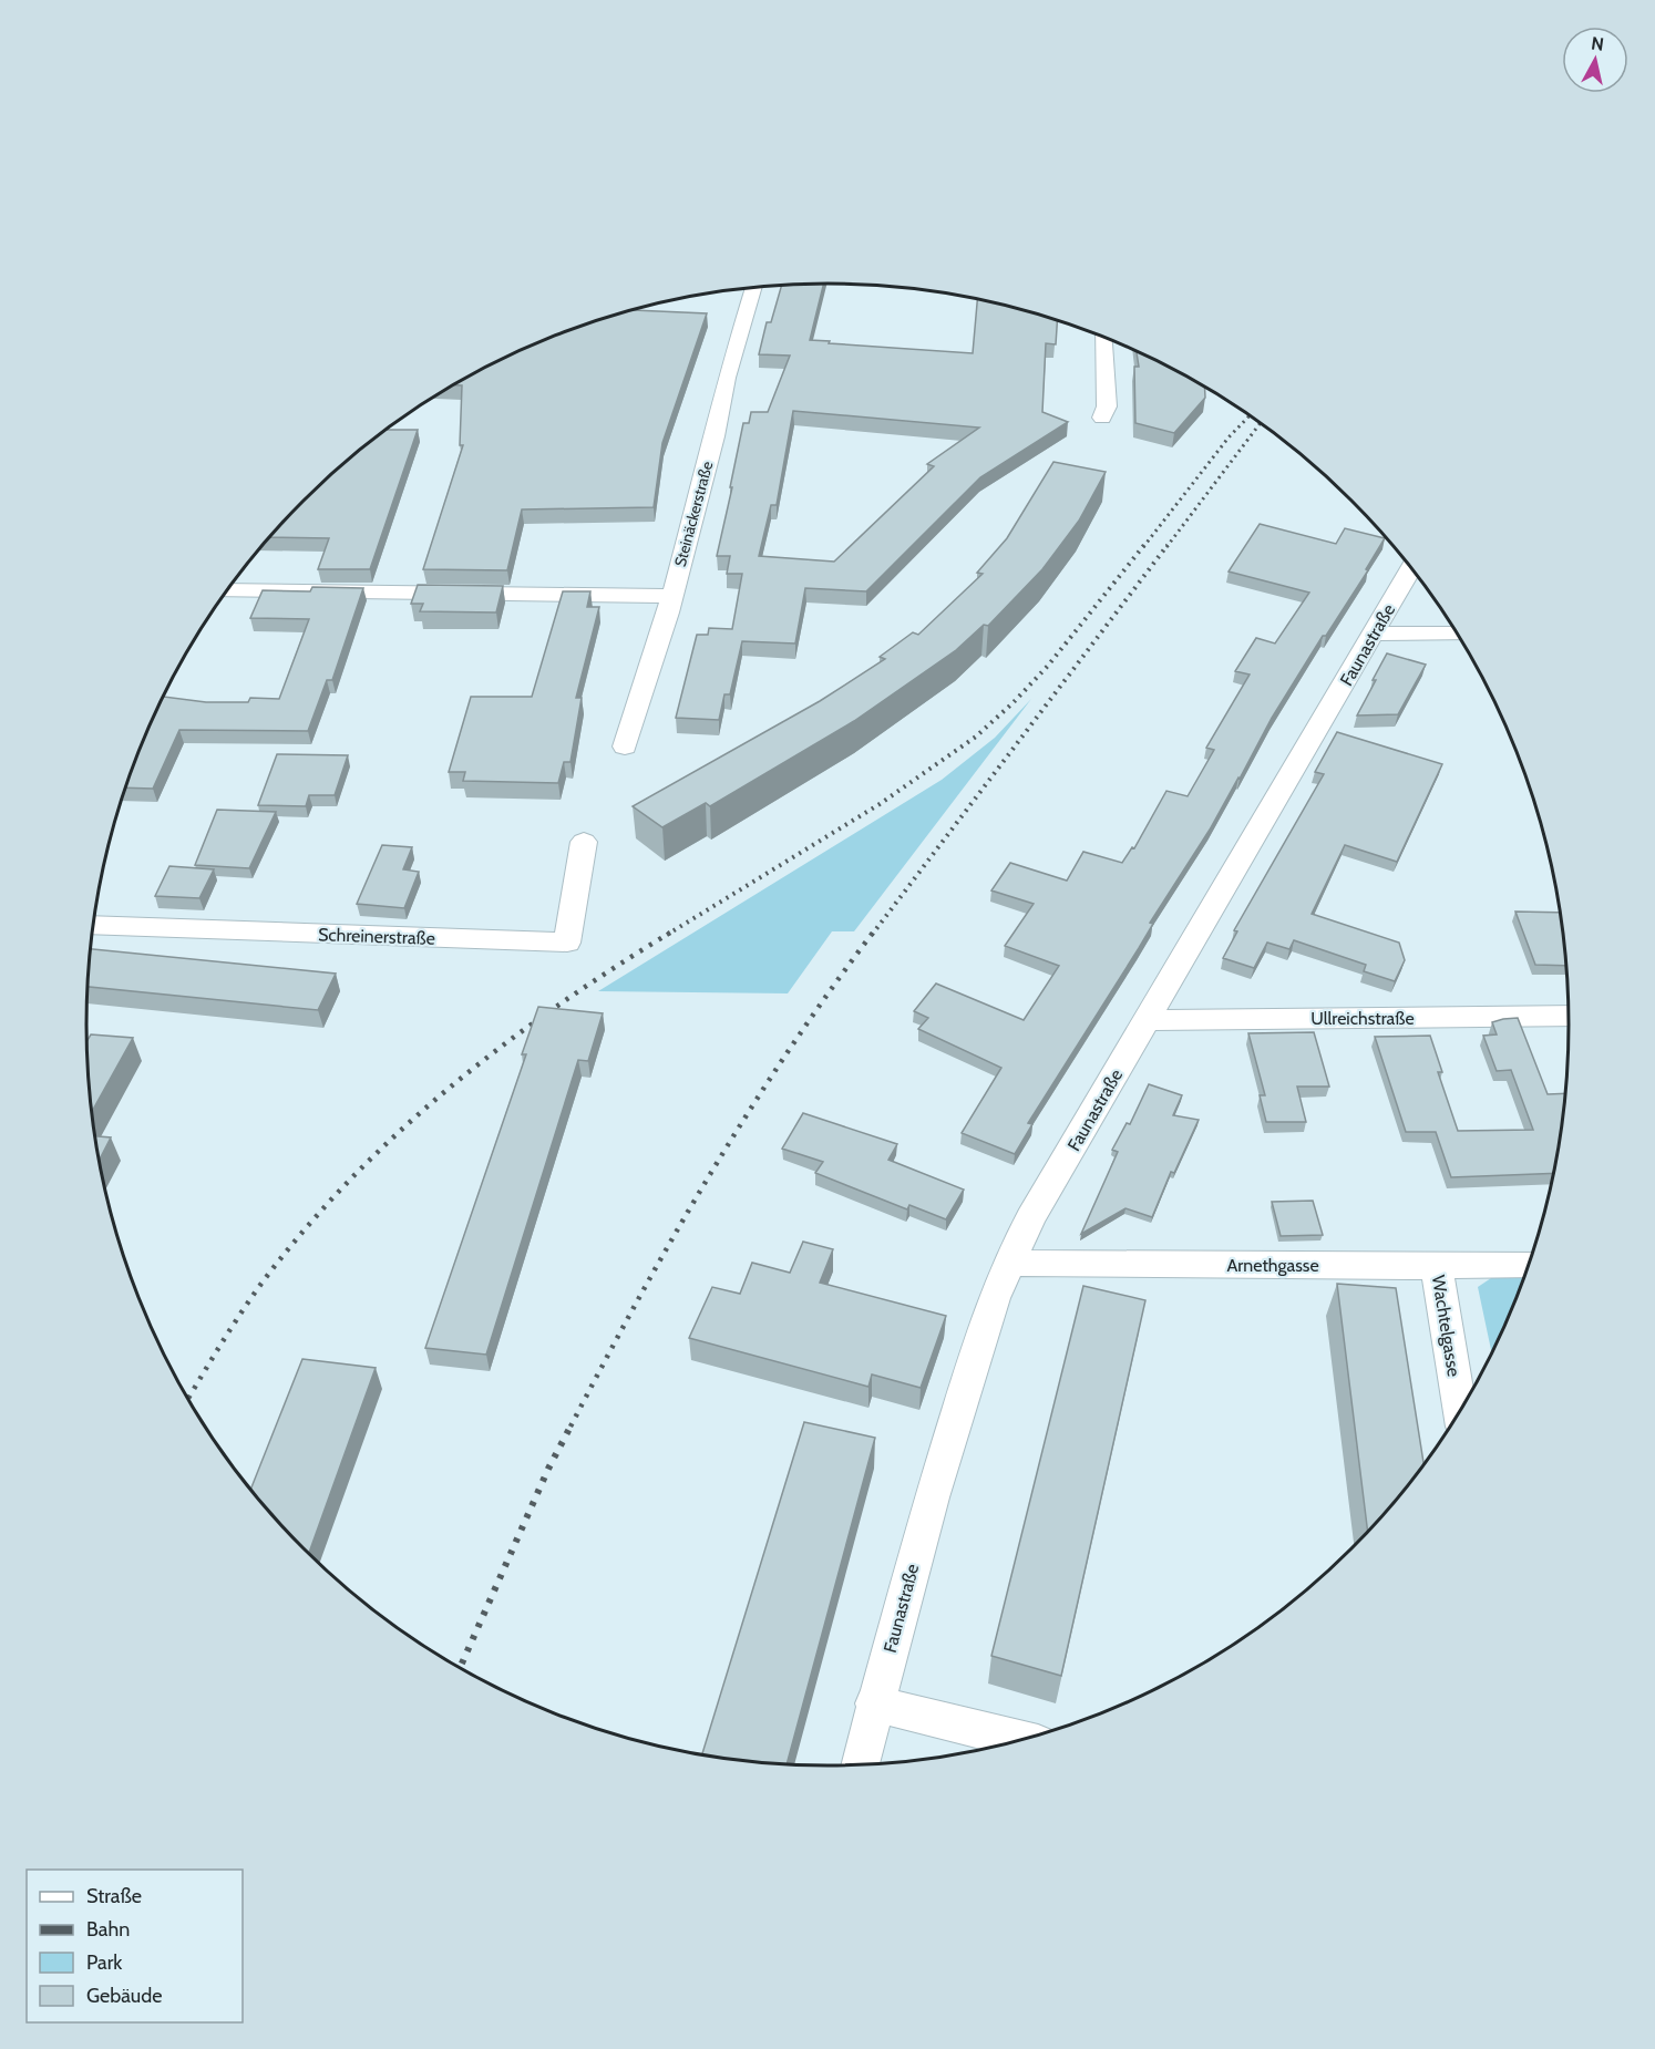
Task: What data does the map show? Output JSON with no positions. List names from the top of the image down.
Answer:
{
  "streets": {
    "street": [
      "Steinäckerstraße",
      "Faunastraße",
      "Schreinerstraße",
      "Ullreichstraße",
      "Arnethgasse",
      "Wachtelgasse"
    ]
  },
  "crossings": [
    ["Faunastraße", "Ullreichstraße"],
    ["Faunastraße", "Arnethgasse"],
    ["Arnethgasse", "Wachtelgasse"]
  ],
  "legend": [
    "Straße",
    "Bahn",
    "Park",
    "Gebäude"
  ],
  "north": "top"
}
